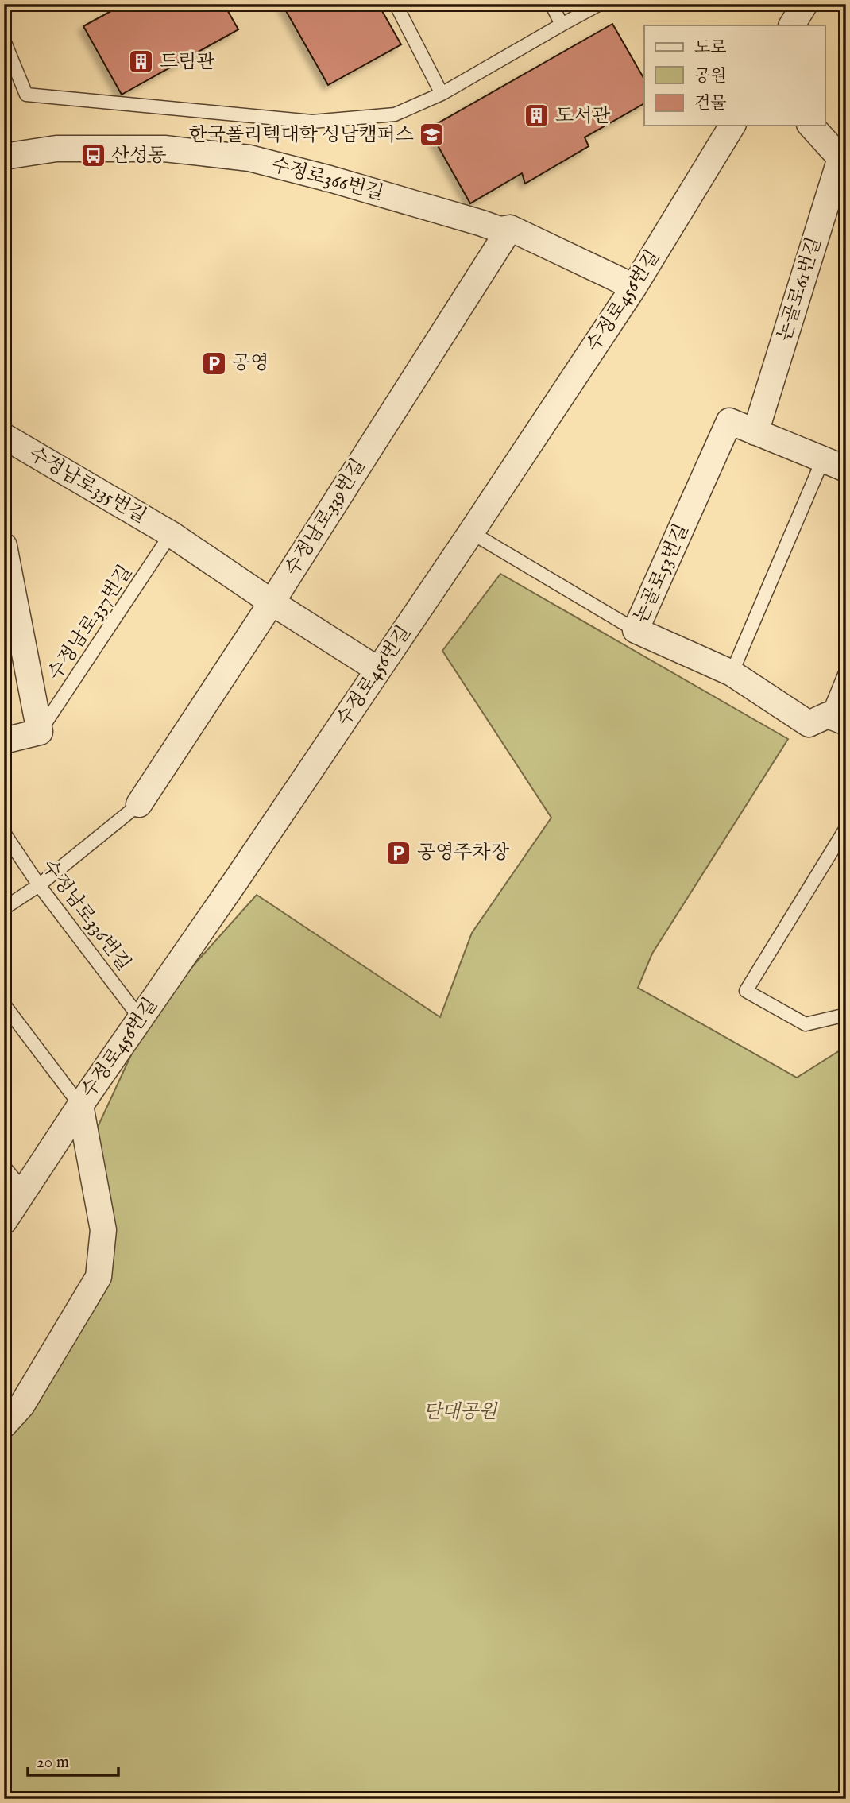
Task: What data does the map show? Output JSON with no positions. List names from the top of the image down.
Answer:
{
  "streets": {
    "street": [
      "수정로366번길",
      "논골로61번길",
      "수정로456번길",
      "수정남로335번길",
      "수정남로339번길",
      "논골로53번길"
    ],
    "lane": ["수정남로337번길", "수정남로336번길"]
  },
  "crossings": [
    ["수정로366번길", "수정로456번길"],
    ["수정로366번길", "수정남로339번길"],
    ["논골로61번길", "논골로53번길"],
    ["수정로456번길", "수정남로335번길"],
    ["수정로456번길", "수정남로336번길"],
    ["수정남로335번길", "수정남로339번길"],
    ["수정남로335번길", "수정남로337번길"]
  ],
  "parks": ["단대공원"],
  "places": {
    "building": ["드림관", "도서관"],
    "school or university": ["한국폴리텍대학 성남캠퍼스"],
    "bus stop": ["산성동"],
    "parking": ["공영", "공영주차장"]
  },
  "legend": ["도로", "공원", "건물"],
  "scale_bar": "20 m"
}
